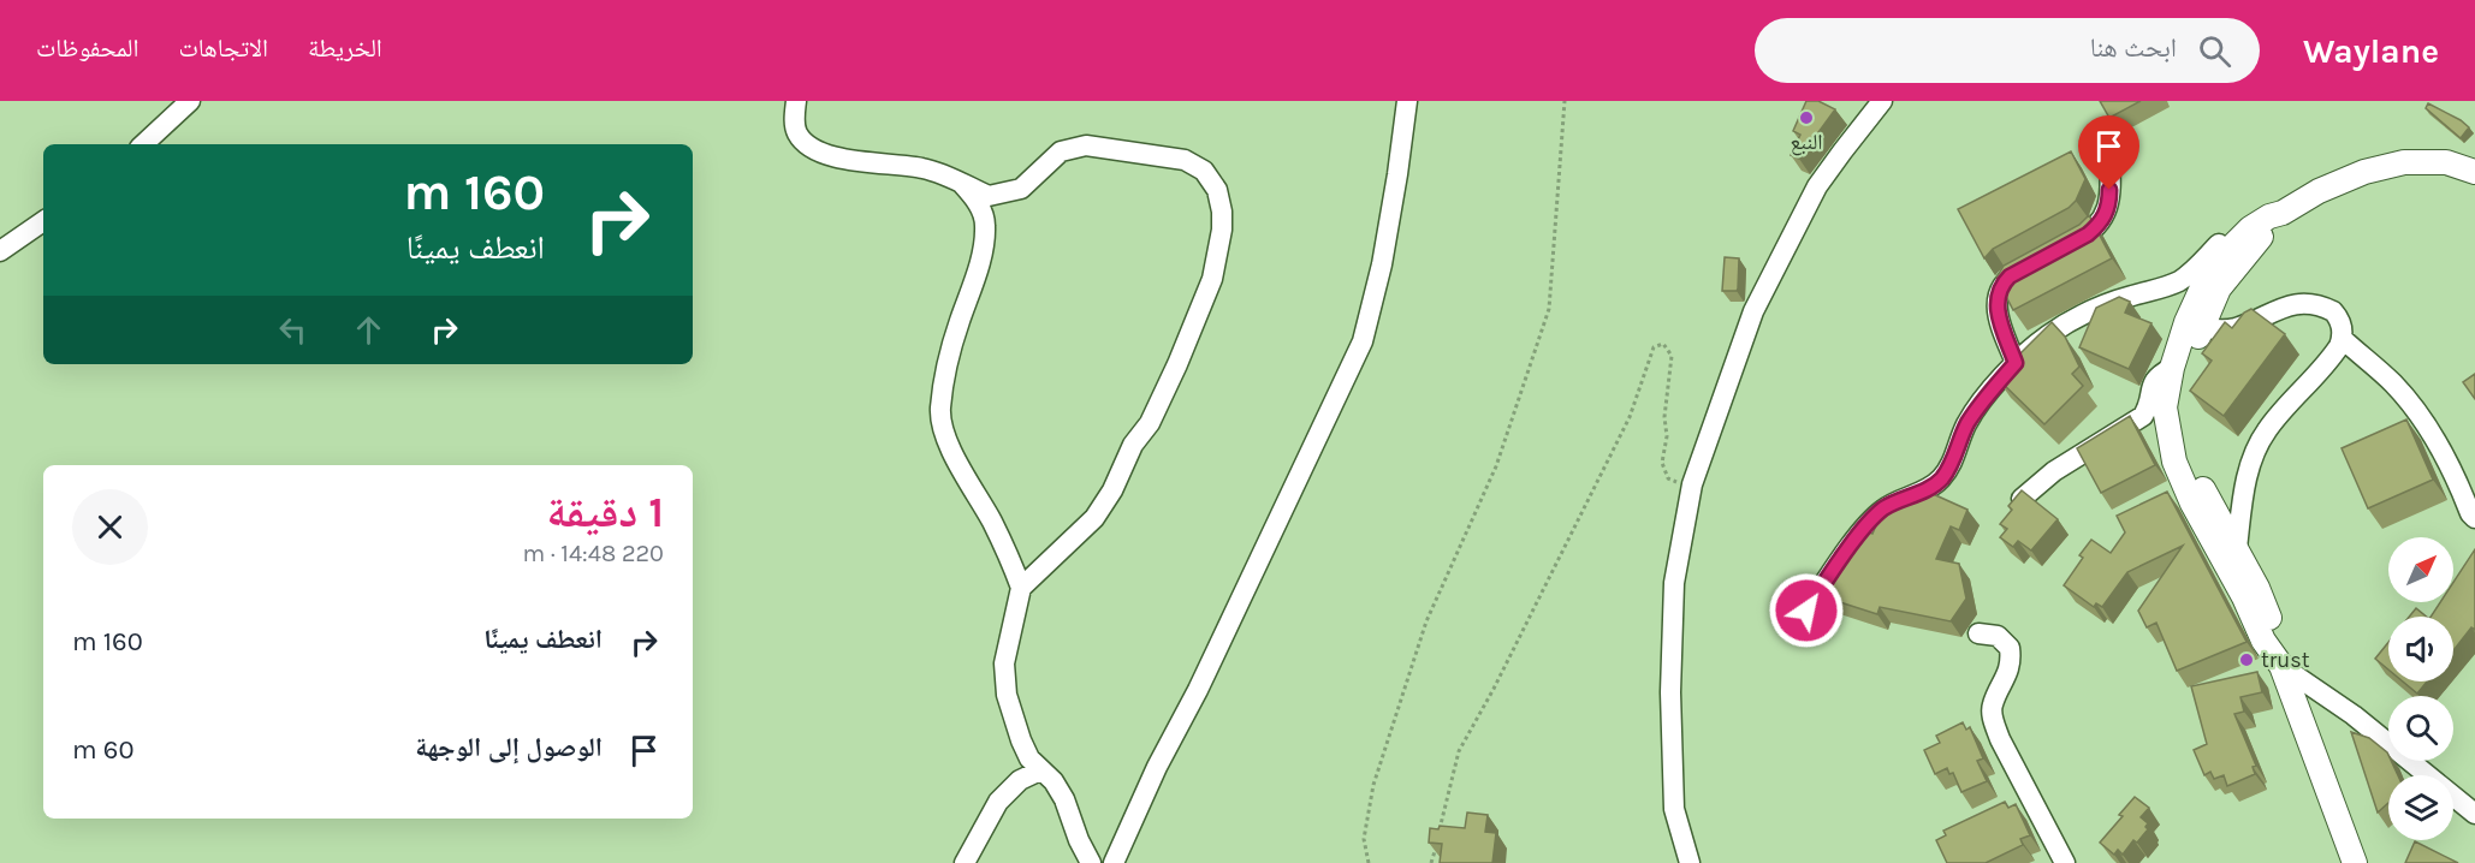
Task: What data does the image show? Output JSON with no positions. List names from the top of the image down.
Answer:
{
  "places": ["النبع", "trust"],
  "north": "top right",
  "page": {
    "header": "Waylane",
    "search": "ابحث هنا",
    "nav": ["الخريطة", "الاتجاهات", "المحفوظات"],
    "turn": ["160 m", "انعطف يمينًا"],
    "heading": ["1 دقيقة", "220 m · 14:48"],
    "list": [
      {
        "name": "انعطف يمينًا",
        "value": "160 m"
      },
      {
        "name": "الوصول إلى الوجهة",
        "value": "60 m"
      }
    ]
  }
}
